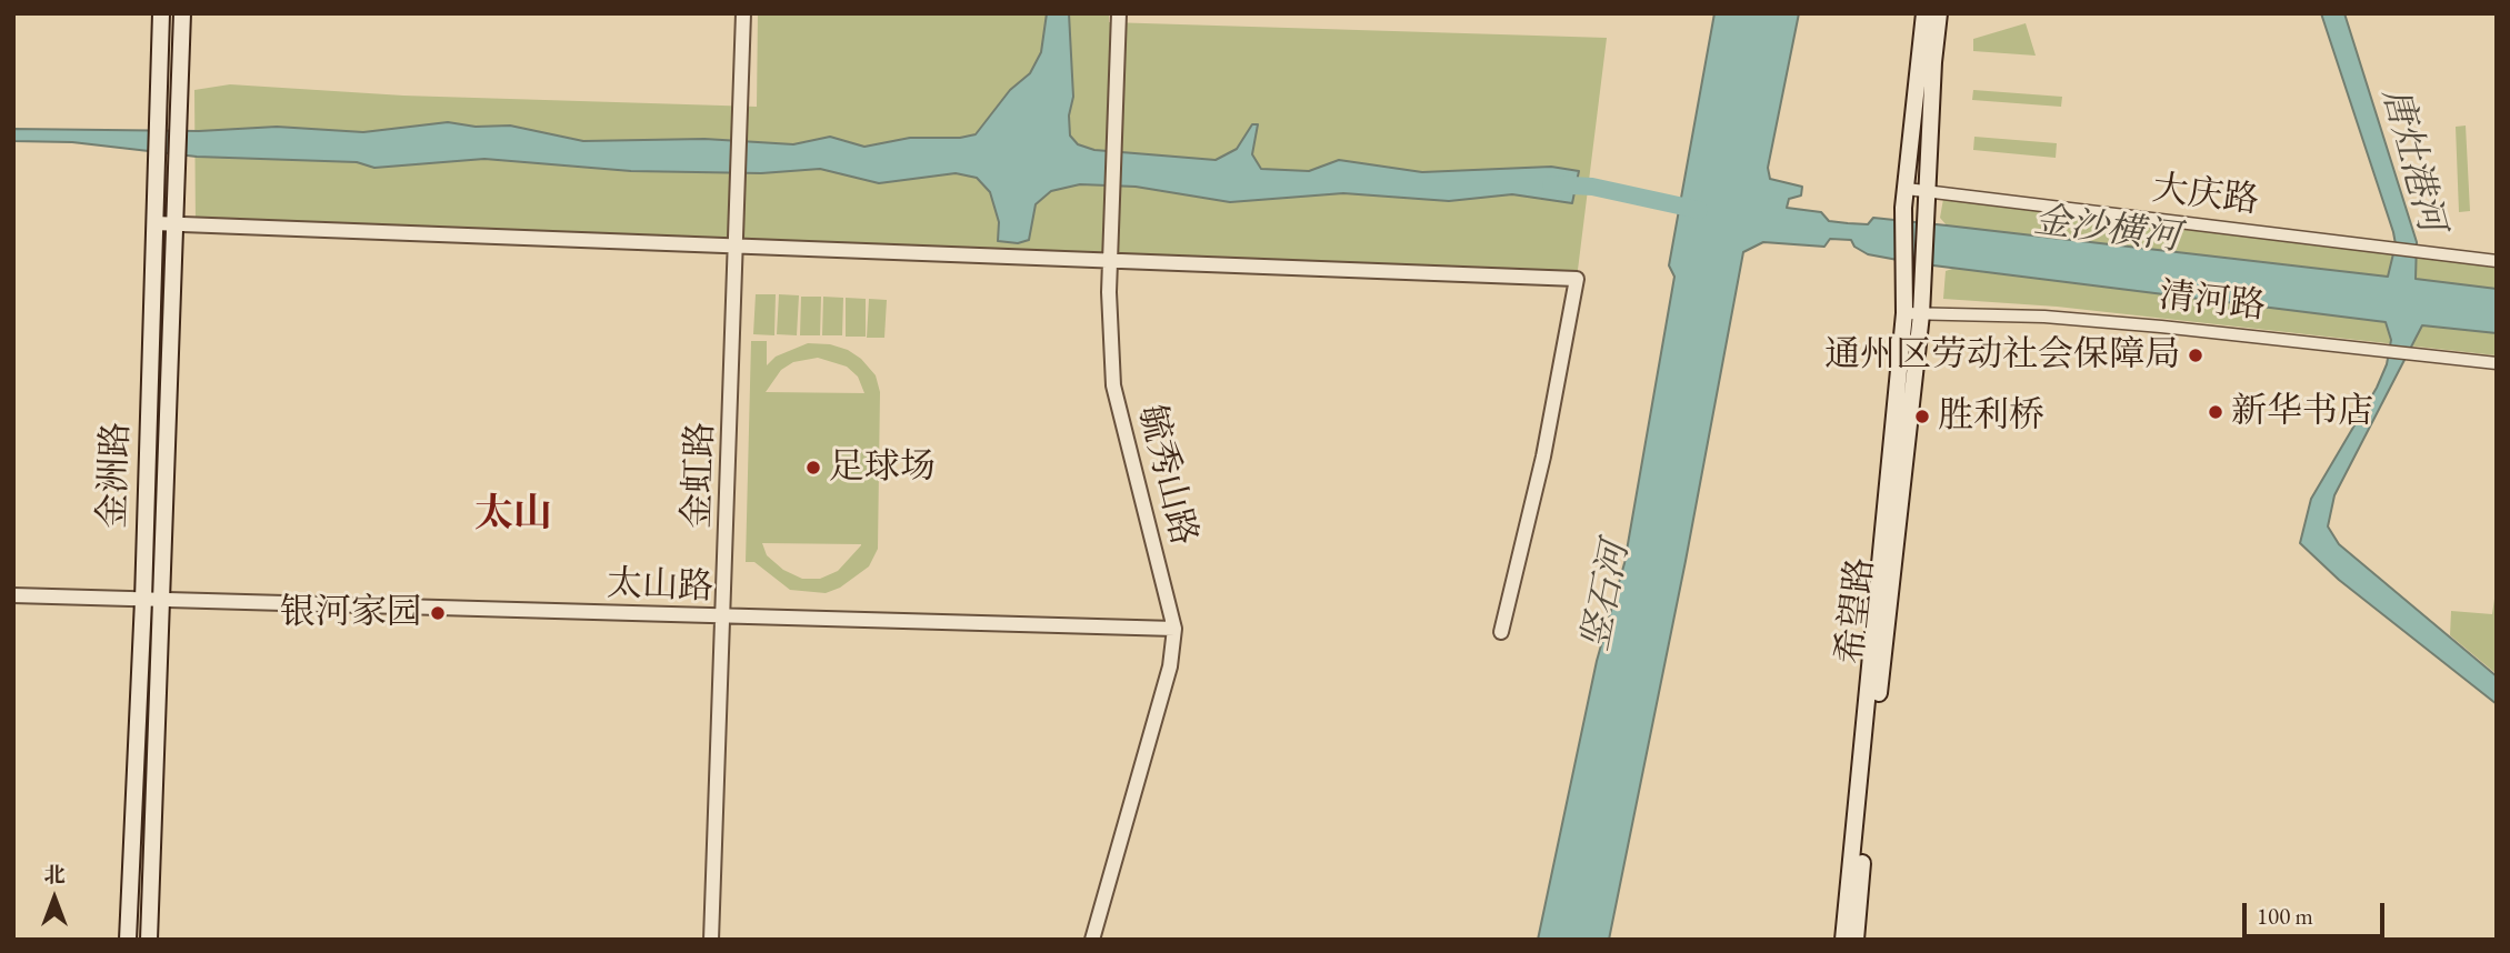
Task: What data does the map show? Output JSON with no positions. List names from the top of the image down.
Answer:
{
  "streets": {
    "main road": ["金洲路", "希望路"],
    "street": [
      "大庆路",
      "清河路",
      "金虹路",
      "毓秀山路",
      "太山路"
    ]
  },
  "crossings": [
    ["大庆路", "希望路"],
    ["清河路", "希望路"],
    ["金洲路", "太山路"],
    ["金虹路", "太山路"],
    ["毓秀山路", "太山路"]
  ],
  "districts": ["太山"],
  "water": ["唐灶港河", "金沙横河", "竖石河"],
  "places": [
    "通州区劳动社会保障局",
    "新华书店",
    "胜利桥",
    "足球场",
    "银河家园"
  ],
  "scale_bar": "100 m",
  "north": "top"
}
